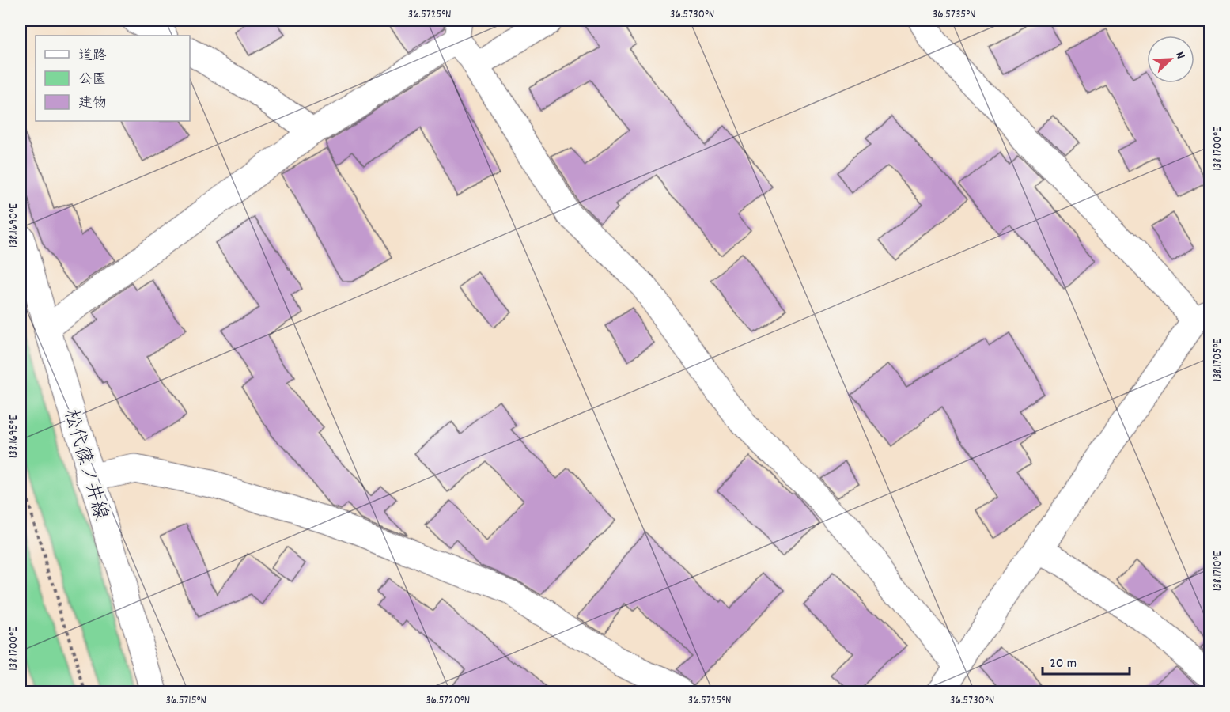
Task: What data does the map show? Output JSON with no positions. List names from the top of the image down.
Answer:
{
  "streets": {
    "street": ["松代篠ノ井線"]
  },
  "legend": ["道路", "公園", "建物"],
  "scale_bar": "20 m",
  "north": "top right",
  "coordinates": [
    "36.5725°N",
    "36.5730°N",
    "36.5735°N",
    "138.1700°E",
    "138.1690°E",
    "138.1705°E",
    "138.1695°E",
    "138.1710°E",
    "36.5715°N",
    "36.5720°N"
  ]
}
